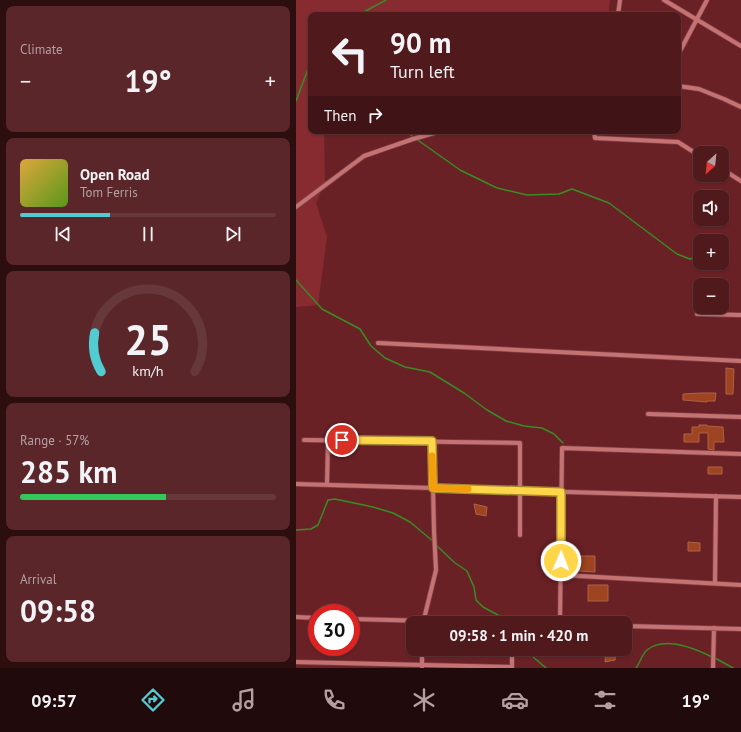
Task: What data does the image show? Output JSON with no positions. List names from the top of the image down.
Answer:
{
  "north": "bottom left",
  "page": {
    "tile": [
      "Climate",
      ["Range · 57%", "285 km"],
      ["Arrival", "09:58"]
    ],
    "turn": ["90 m", "Turn left"],
    "heat": ["−", "19°", "+"],
    "then": "Then",
    "map_buttons": ["+", "−"],
    "song": ["Open Road", "Tom Ferris"],
    "limit": "30",
    "trip": "09:58 · 1 min · 420 m",
    "tabs": ["09:57", "19°"],
    "gauge": ["25", "km/h"]
  }
}
